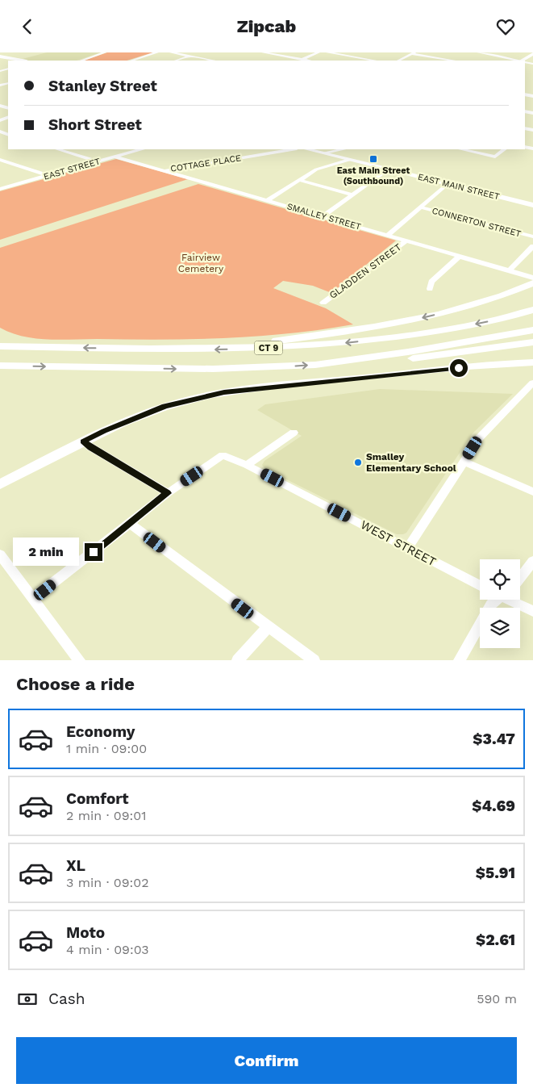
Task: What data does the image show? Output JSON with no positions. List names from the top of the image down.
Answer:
{
  "streets": {
    "highway": ["CT 9"],
    "main road": ["EAST MAIN STREET"],
    "street": [
      "COTTAGE PLACE",
      "EAST STREET",
      "SMALLEY STREET",
      "CONNERTON STREET",
      "GLADDEN STREET",
      "WEST STREET"
    ]
  },
  "crossings": [
    ["COTTAGE PLACE", "SMALLEY STREET"],
    ["EAST STREET", "SMALLEY STREET"],
    ["SMALLEY STREET", "GLADDEN STREET"]
  ],
  "parks": ["Fairview Cemetery"],
  "places": {
    "transit": ["East Main Street (Southbound)"],
    "other": ["Smalley Elementary School"]
  },
  "page": {
    "header": "Zipcab",
    "banner": ["Stanley Street", "Short Street"],
    "bubble": "2 min",
    "heading": "Choose a ride",
    "list": [
      {
        "name": "Economy",
        "note": "1 min · 09:00",
        "value": "$3.47"
      },
      {
        "name": "Comfort",
        "note": "2 min · 09:01",
        "value": "$4.69"
      },
      {
        "name": "XL",
        "note": "3 min · 09:02",
        "value": "$5.91"
      },
      {
        "name": "Moto",
        "note": "4 min · 09:03",
        "value": "$2.61"
      }
    ],
    "pay": ["Cash", "590 m"],
    "buttons": "Confirm"
  }
}
